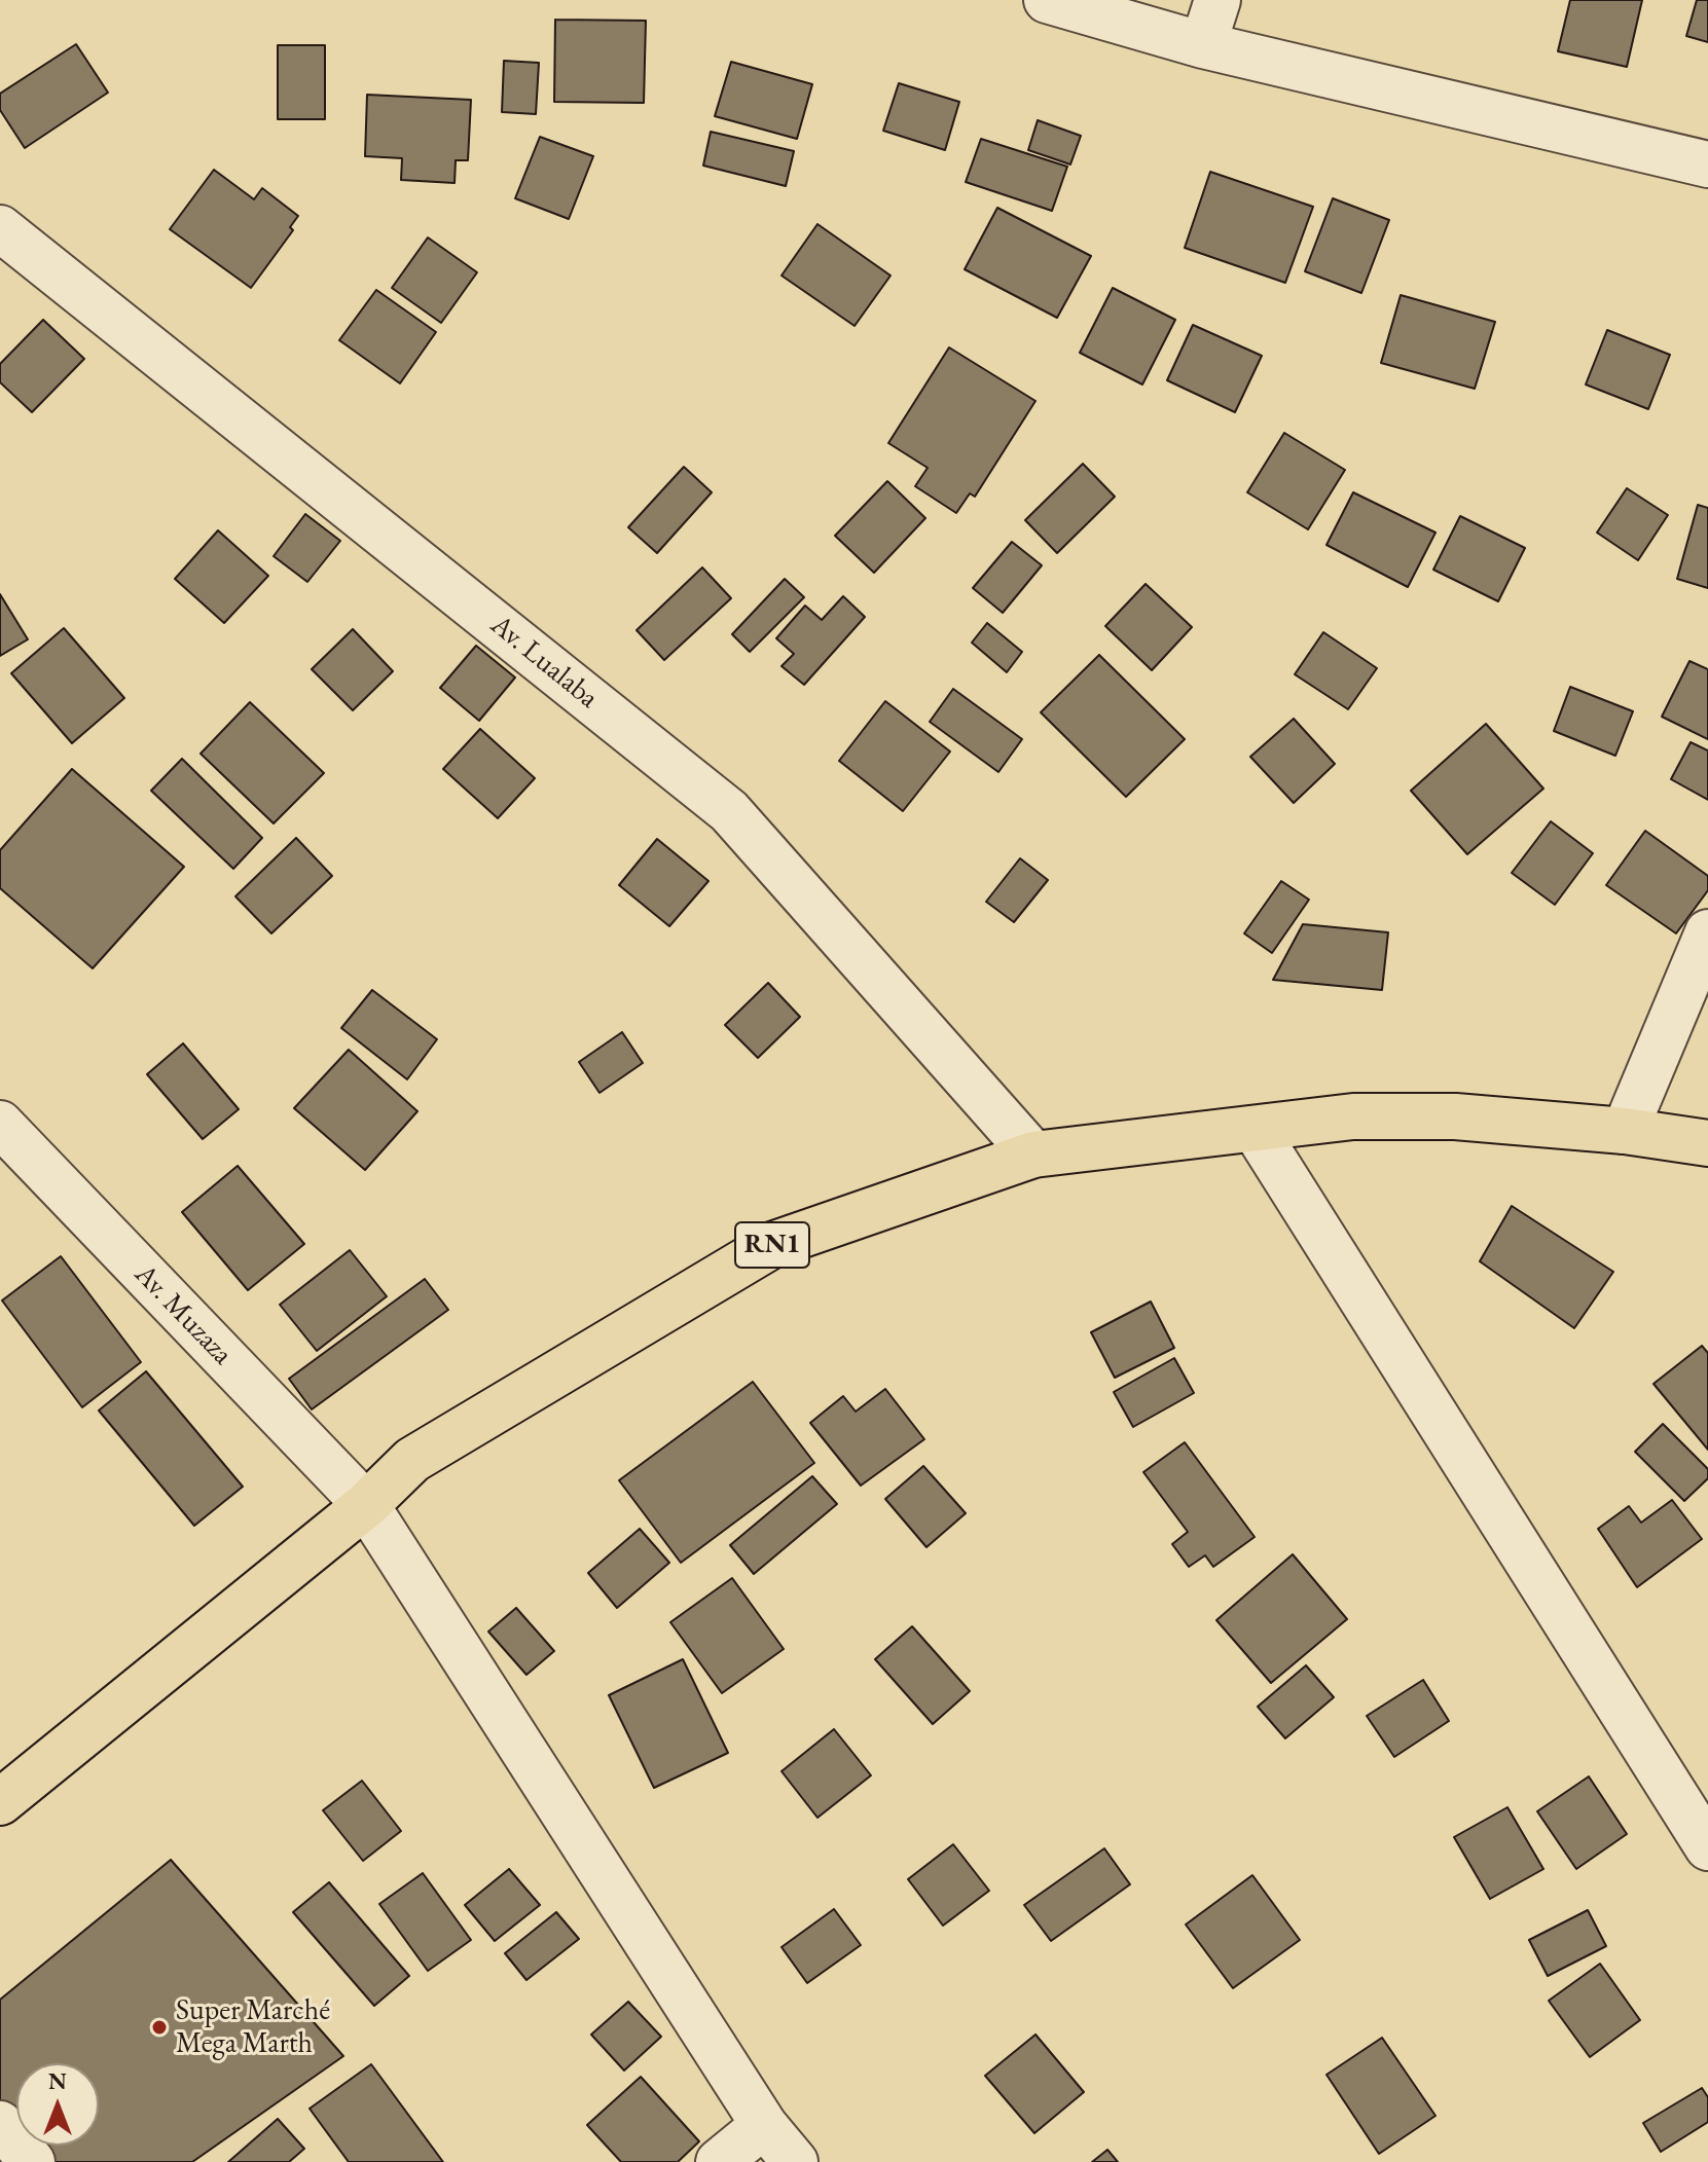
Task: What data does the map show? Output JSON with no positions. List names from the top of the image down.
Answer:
{
  "streets": {
    "highway": ["RN1"],
    "street": ["Av. Lualaba", "Av. Muzaza"]
  },
  "crossings": [
    ["Av. Lualaba", "RN1"],
    ["RN1", "Av. Muzaza"]
  ],
  "places": ["Super Marché Mega Marth"],
  "north": "top"
}
